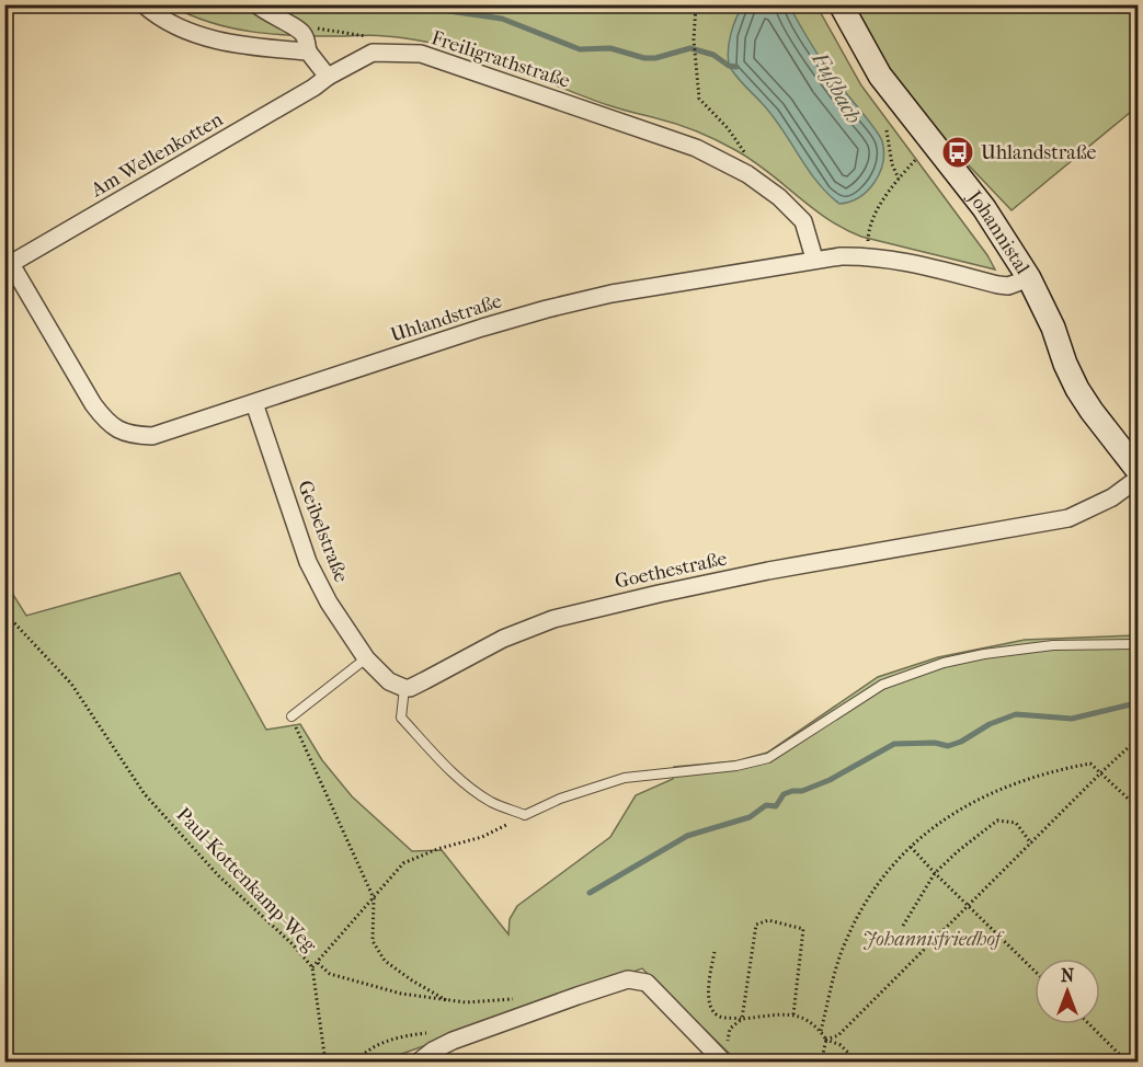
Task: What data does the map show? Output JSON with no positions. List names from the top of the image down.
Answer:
{
  "streets": {
    "main road": ["Johannistal"],
    "street": [
      "Freiligrathstraße",
      "Am Wellenkotten",
      "Uhlandstraße",
      "Geibelstraße",
      "Goethestraße"
    ],
    "path": ["Paul-Kottenkamp-Weg"]
  },
  "crossings": [
    ["Freiligrathstraße", "Am Wellenkotten"],
    ["Freiligrathstraße", "Uhlandstraße"],
    ["Am Wellenkotten", "Uhlandstraße"],
    ["Johannistal", "Uhlandstraße"],
    ["Uhlandstraße", "Geibelstraße"],
    ["Geibelstraße", "Goethestraße"]
  ],
  "water": ["Fußbach"],
  "parks": ["Johannisfriedhof"],
  "places": {
    "bus stop": ["Uhlandstraße"]
  },
  "north": "top"
}
